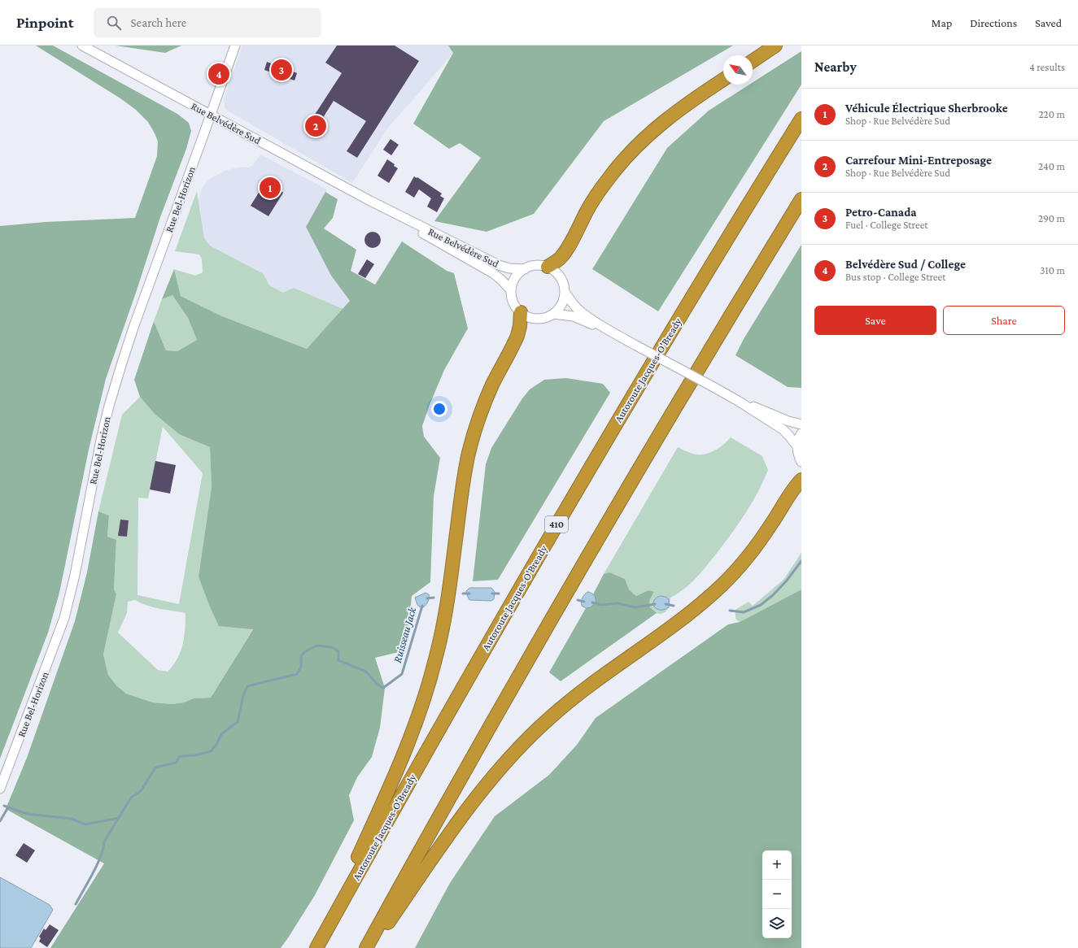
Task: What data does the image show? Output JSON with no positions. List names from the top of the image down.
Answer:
{
  "streets": {
    "highway": ["Autoroute Jacques-O'Bready", "410"],
    "street": ["Rue Belvédère Sud", "Rue Bel-Horizon"]
  },
  "crossings": [
    ["Rue Belvédère Sud", "Rue Bel-Horizon"]
  ],
  "water": ["Ruisseau Jack"],
  "north": "top left",
  "page": {
    "header": "Pinpoint",
    "search": "Search here",
    "nav": ["Map", "Directions", "Saved"],
    "heading": ["Nearby", "4 results"],
    "pins": [
      "3",
      "4",
      "2",
      "1"
    ],
    "list": [
      {
        "mark": "1",
        "name": "Véhicule Électrique Sherbrooke",
        "note": "Shop · Rue Belvédère Sud",
        "value": "220 m"
      },
      {
        "mark": "2",
        "name": "Carrefour Mini-Entreposage",
        "note": "Shop · Rue Belvédère Sud",
        "value": "240 m"
      },
      {
        "mark": "3",
        "name": "Petro-Canada",
        "note": "Fuel · College Street",
        "value": "290 m"
      },
      {
        "mark": "4",
        "name": "Belvédère Sud / College",
        "note": "Bus stop · College Street",
        "value": "310 m"
      }
    ],
    "buttons": ["Save", "Share"],
    "map_buttons": ["+", "−"]
  }
}
